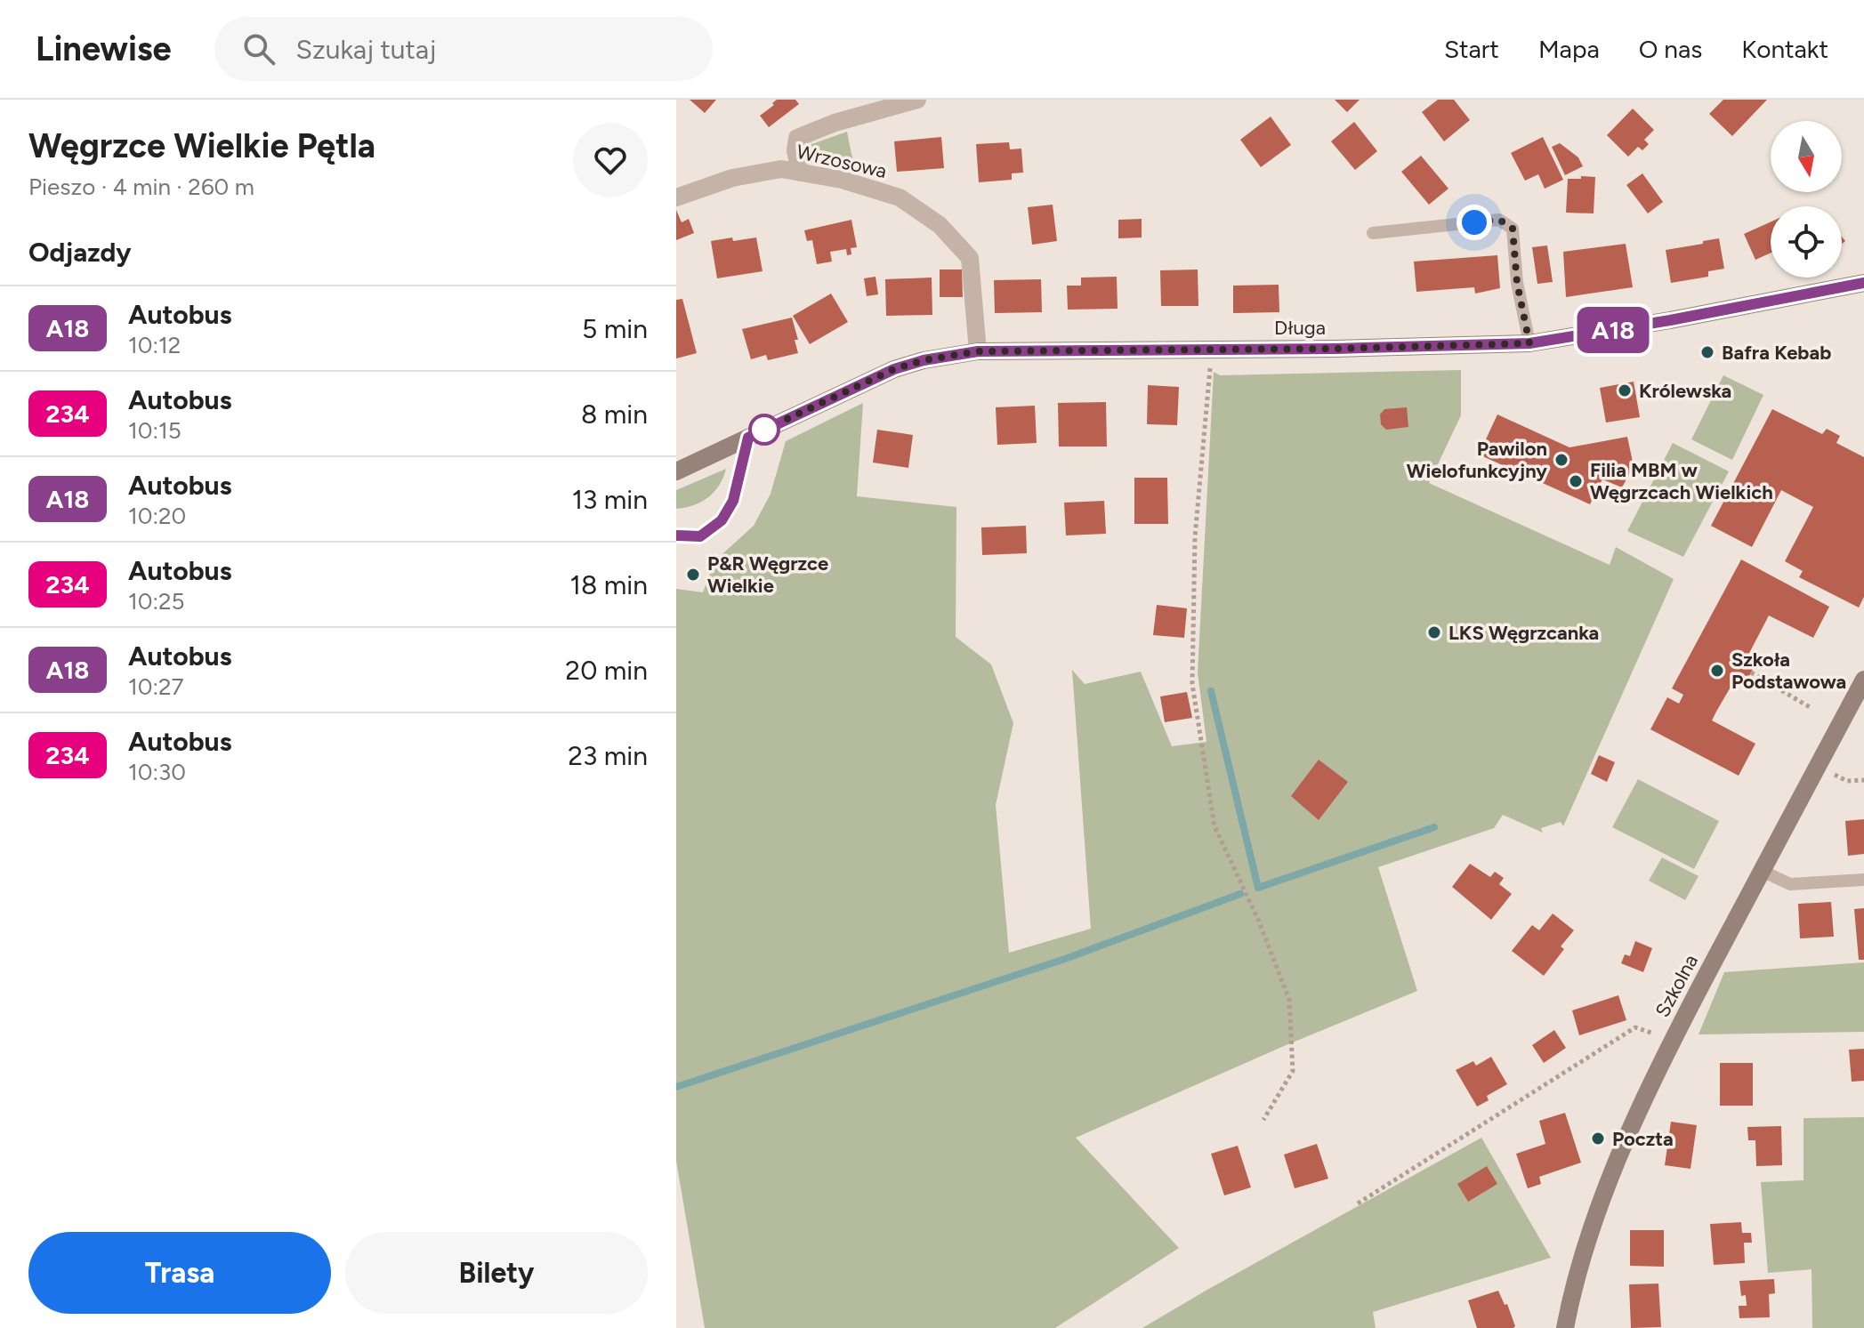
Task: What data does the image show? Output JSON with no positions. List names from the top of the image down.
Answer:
{
  "streets": {
    "street": ["Wrzosowa", "Długa", "Szkolna"]
  },
  "crossings": [
    ["Wrzosowa", "Długa"]
  ],
  "places": [
    "Bafra Kebab",
    "Królewska",
    "Pawilon Wielofunkcyjny",
    "Filia MBM w Węgrzcach Wielkich",
    "P&R Węgrzce Wielkie",
    "LKS Węgrzcanka",
    "Szkoła Podstawowa",
    "Poczta"
  ],
  "lines": ["bus line A18"],
  "north": "bottom",
  "page": {
    "header": "Linewise",
    "search": "Szukaj tutaj",
    "nav": [
      "Start",
      "Mapa",
      "O nas",
      "Kontakt"
    ],
    "heading": [
      ["Węgrzce Wielkie Pętla", "Pieszo · 4 min · 260 m"],
      "Odjazdy"
    ],
    "on_map": "A18",
    "list": [
      {
        "mark": "A18",
        "name": "Autobus",
        "note": "10:12",
        "value": "5 min"
      },
      {
        "mark": "234",
        "name": "Autobus",
        "note": "10:15",
        "value": "8 min"
      },
      {
        "mark": "A18",
        "name": "Autobus",
        "note": "10:20",
        "value": "13 min"
      },
      {
        "mark": "234",
        "name": "Autobus",
        "note": "10:25",
        "value": "18 min"
      },
      {
        "mark": "A18",
        "name": "Autobus",
        "note": "10:27",
        "value": "20 min"
      },
      {
        "mark": "234",
        "name": "Autobus",
        "note": "10:30",
        "value": "23 min"
      }
    ],
    "buttons": ["Trasa", "Bilety"]
  }
}
